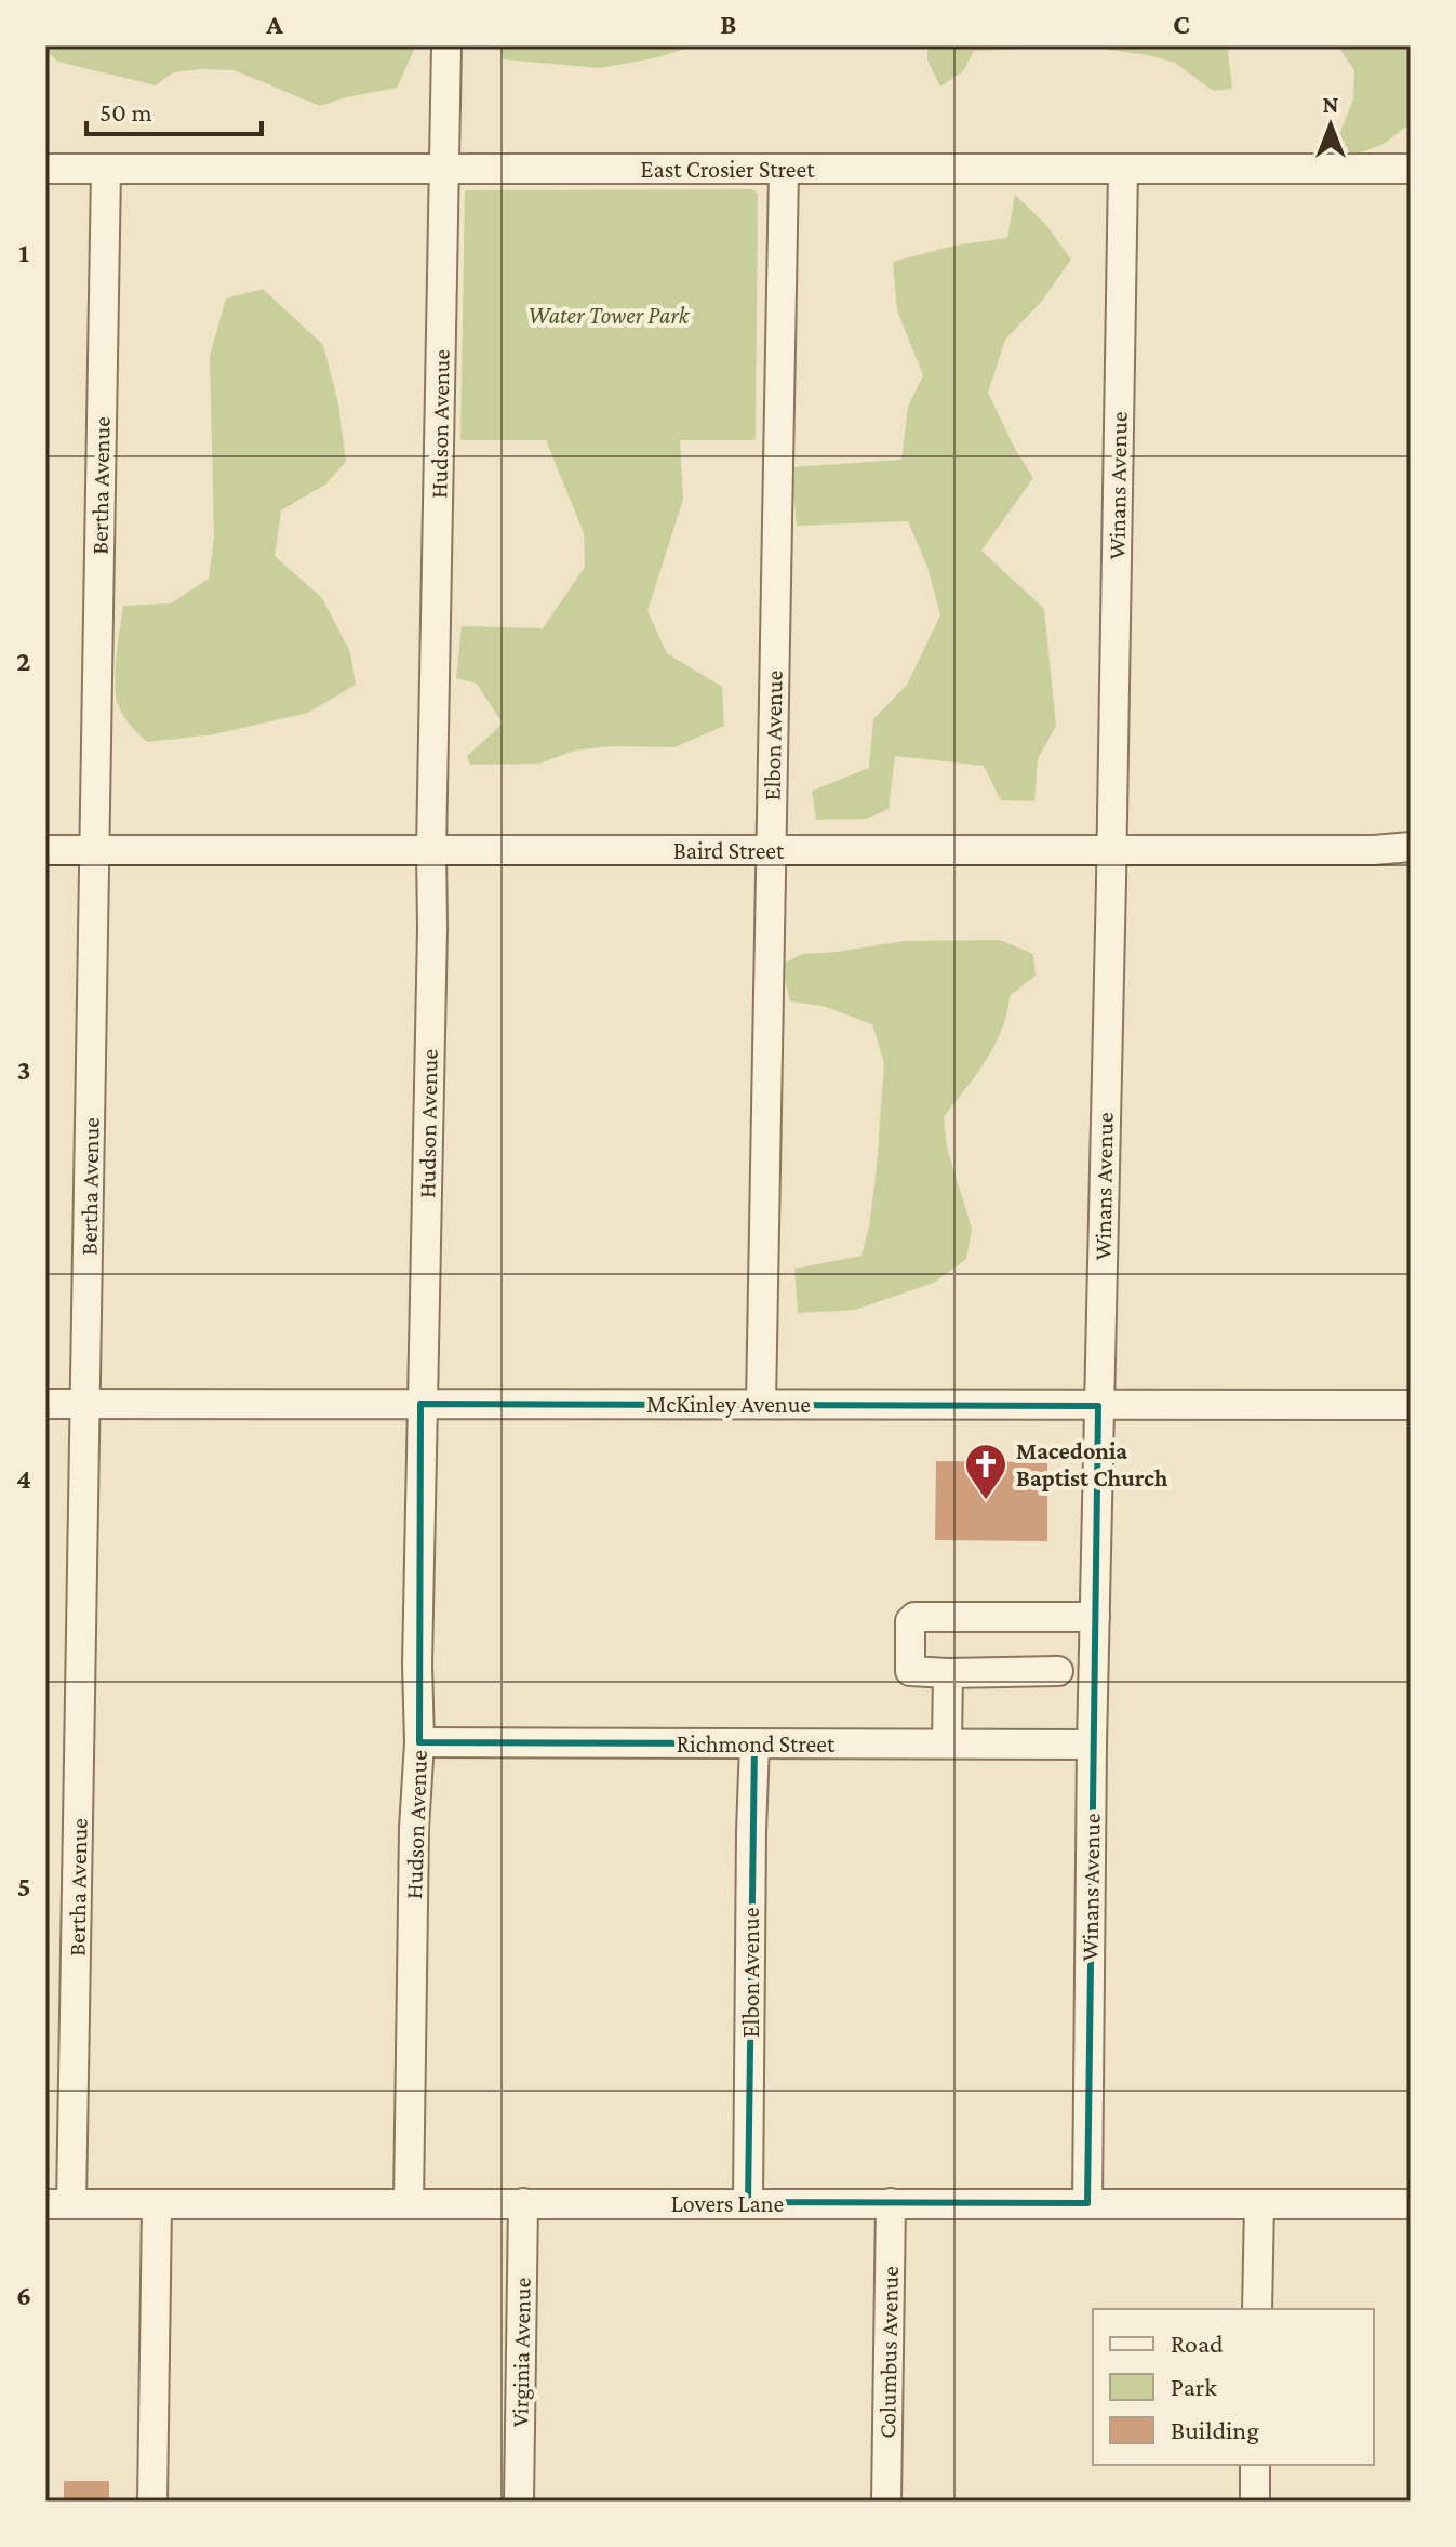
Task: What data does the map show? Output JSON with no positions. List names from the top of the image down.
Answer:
{
  "streets": {
    "street": [
      "East Crosier Street",
      "Hudson Avenue",
      "Bertha Avenue",
      "Winans Avenue",
      "Elbon Avenue",
      "Baird Street",
      "McKinley Avenue",
      "Richmond Street",
      "Lovers Lane",
      "Virginia Avenue",
      "Columbus Avenue"
    ]
  },
  "crossings": [
    ["East Crosier Street", "Hudson Avenue"],
    ["East Crosier Street", "Bertha Avenue"],
    ["East Crosier Street", "Winans Avenue"],
    ["East Crosier Street", "Elbon Avenue"],
    ["Hudson Avenue", "Baird Street"],
    ["Hudson Avenue", "McKinley Avenue"],
    ["Hudson Avenue", "Richmond Street"],
    ["Hudson Avenue", "Lovers Lane"],
    ["Bertha Avenue", "Baird Street"],
    ["Bertha Avenue", "McKinley Avenue"],
    ["Bertha Avenue", "Lovers Lane"],
    ["Winans Avenue", "Baird Street"],
    ["Winans Avenue", "McKinley Avenue"],
    ["Winans Avenue", "Richmond Street"],
    ["Winans Avenue", "Lovers Lane"],
    ["Elbon Avenue", "Baird Street"],
    ["Elbon Avenue", "McKinley Avenue"],
    ["Elbon Avenue", "Richmond Street"],
    ["Elbon Avenue", "Lovers Lane"],
    ["Lovers Lane", "Virginia Avenue"],
    ["Lovers Lane", "Columbus Avenue"]
  ],
  "parks": ["Water Tower Park"],
  "places": {
    "church": ["Macedonia Baptist Church"]
  },
  "legend": ["Road", "Park", "Building"],
  "scale_bar": "50 m",
  "north": "top",
  "grid": {
    "columns": ["A", "B", "C"],
    "rows": [
      "1",
      "2",
      "3",
      "4",
      "5",
      "6"
    ]
  }
}
